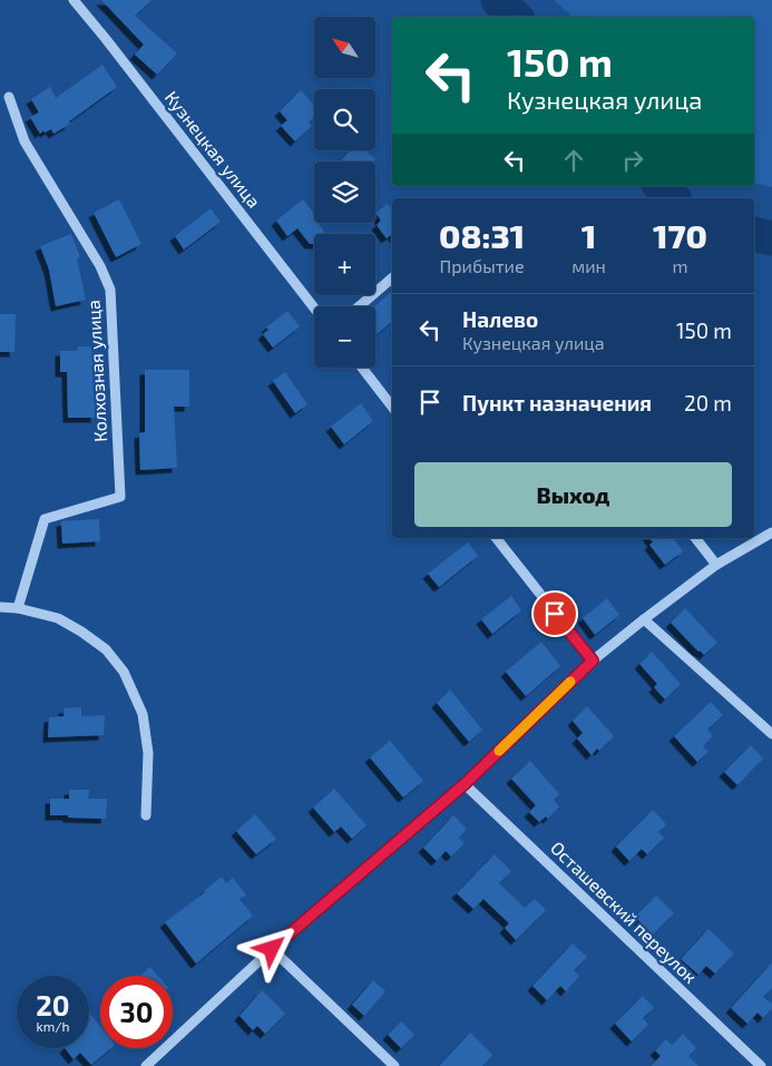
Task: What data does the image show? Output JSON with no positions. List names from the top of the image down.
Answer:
{
  "streets": {
    "street": ["Кузнецкая улица", "Колхозная улица", "Осташевский переулок"]
  },
  "north": "top left",
  "page": {
    "map_buttons": ["+", "−"],
    "turn": ["150 m", "Кузнецкая улица"],
    "eta": [
      "08:31",
      "Прибытие",
      "1",
      "мин",
      "170",
      "m"
    ],
    "list": [
      {
        "name": "Налево",
        "note": "Кузнецкая улица",
        "value": "150 m"
      },
      {
        "name": "Пункт назначения",
        "value": "20 m"
      }
    ],
    "buttons": "Выход",
    "speed": "20 km/h",
    "limit": "30"
  }
}
